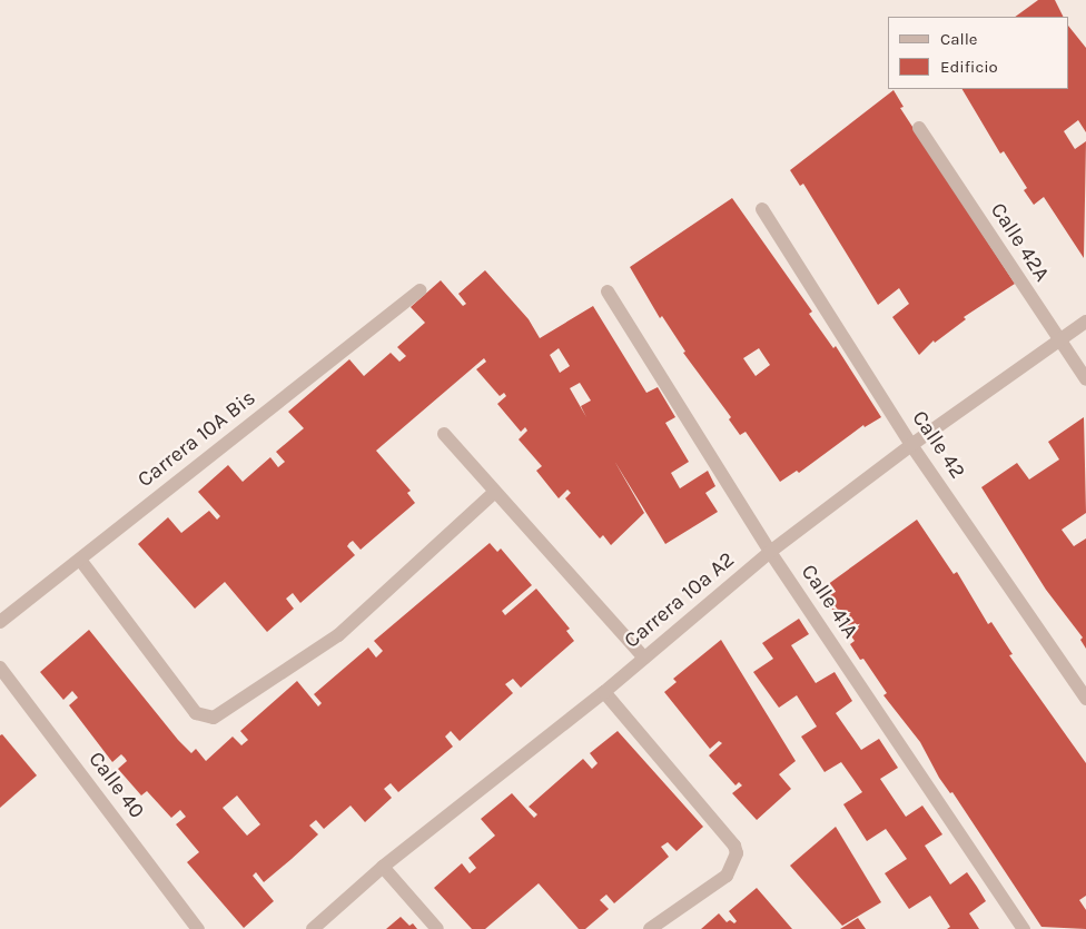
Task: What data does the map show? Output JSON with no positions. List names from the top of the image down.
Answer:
{
  "streets": {
    "street": [
      "Calle 42A",
      "Carrera 10A Bis",
      "Calle 42",
      "Carrera 10ª A2",
      "Calle 41A",
      "Calle 40"
    ]
  },
  "crossings": [
    ["Calle 42A", "Carrera 10ª A2"],
    ["Calle 42", "Carrera 10ª A2"],
    ["Carrera 10ª A2", "Calle 41A"]
  ],
  "legend": ["Calle", "Edificio"]
}
